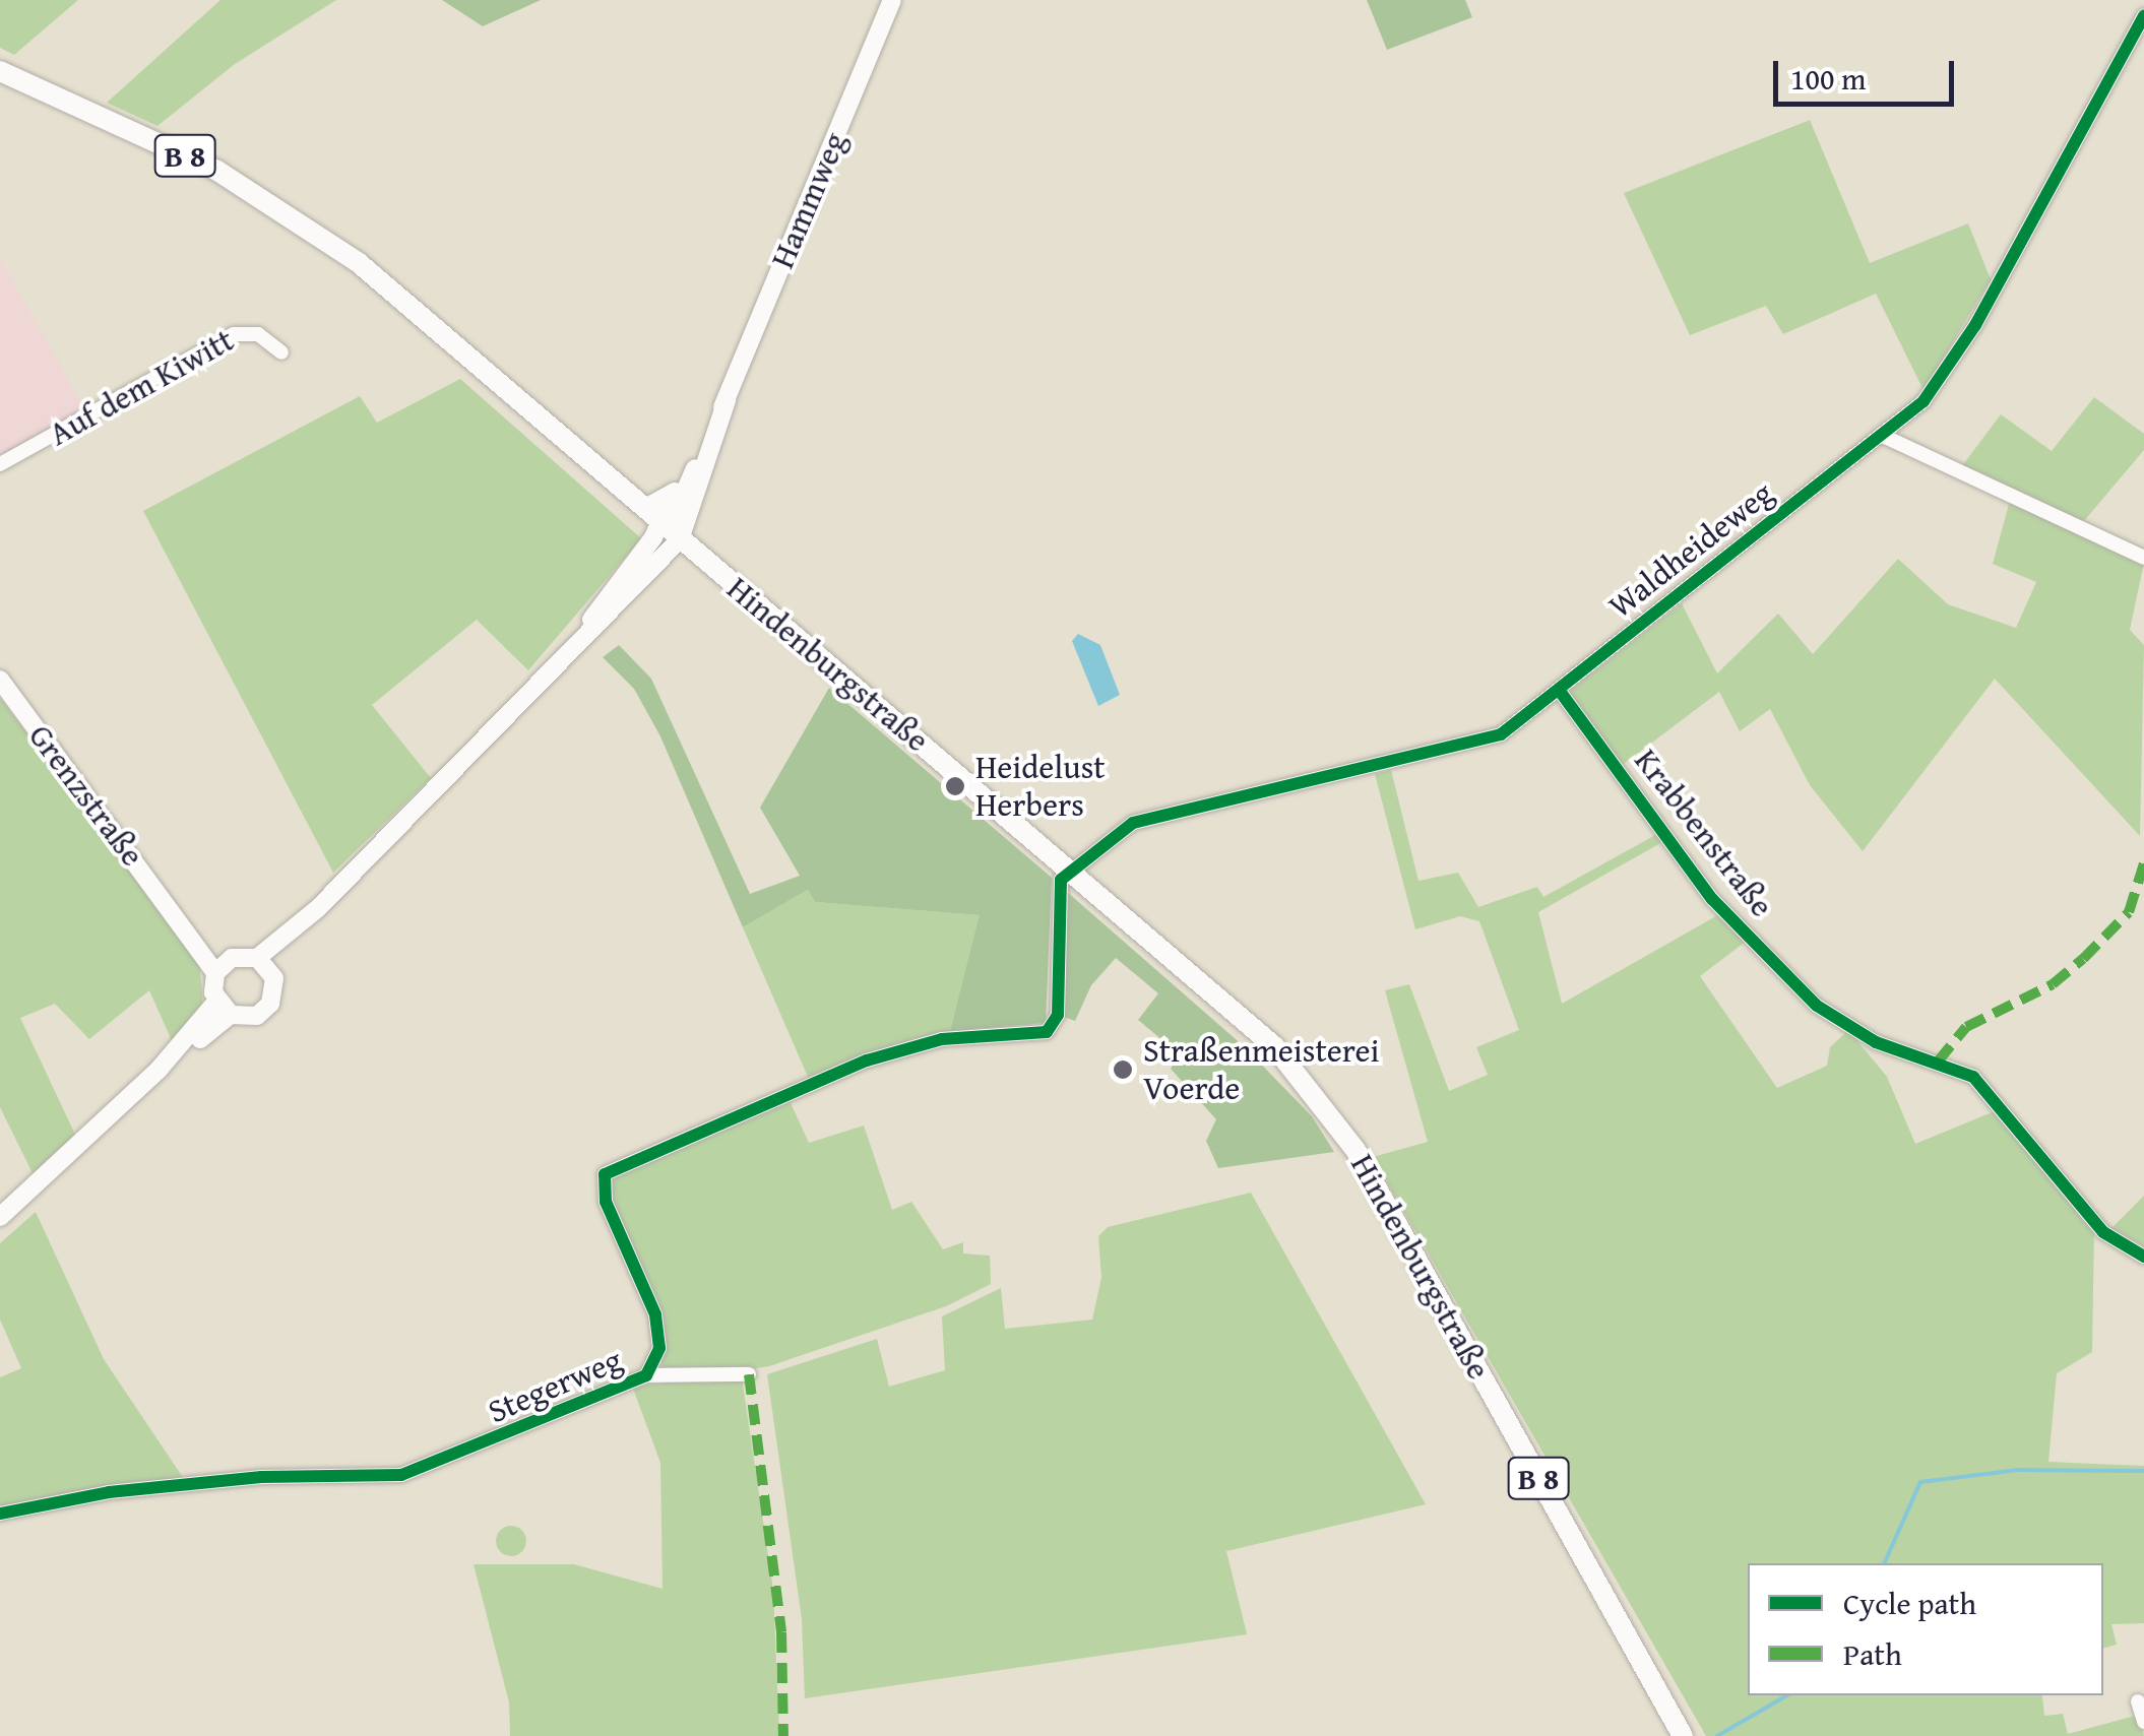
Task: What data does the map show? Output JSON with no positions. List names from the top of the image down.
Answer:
{
  "streets": {
    "main road": [
      "B 8",
      "Hammweg",
      "Hindenburgstraße",
      "Grenzstraße"
    ],
    "street": [
      "Auf dem Kiwitt",
      "Waldheideweg",
      "Krabbenstraße",
      "Stegerweg"
    ]
  },
  "crossings": [
    ["Hammweg", "Hindenburgstraße"],
    ["Hammweg", "Grenzstraße"],
    ["Waldheideweg", "Hindenburgstraße"],
    ["Waldheideweg", "Krabbenstraße"],
    ["Waldheideweg", "Stegerweg"],
    ["Hindenburgstraße", "Stegerweg"]
  ],
  "places": ["Heidelust Herbers", "Straßenmeisterei Voerde"],
  "legend": ["Cycle path", "Path"],
  "scale_bar": "100 m"
}
